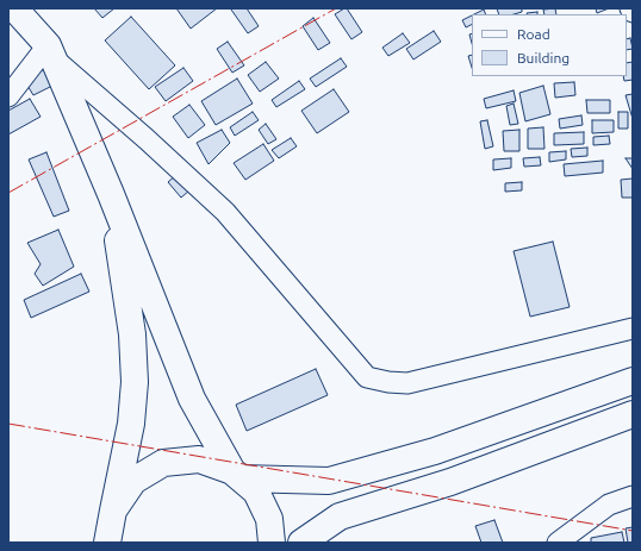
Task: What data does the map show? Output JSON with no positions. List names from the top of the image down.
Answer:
{
  "legend": ["Road", "Building"]
}
